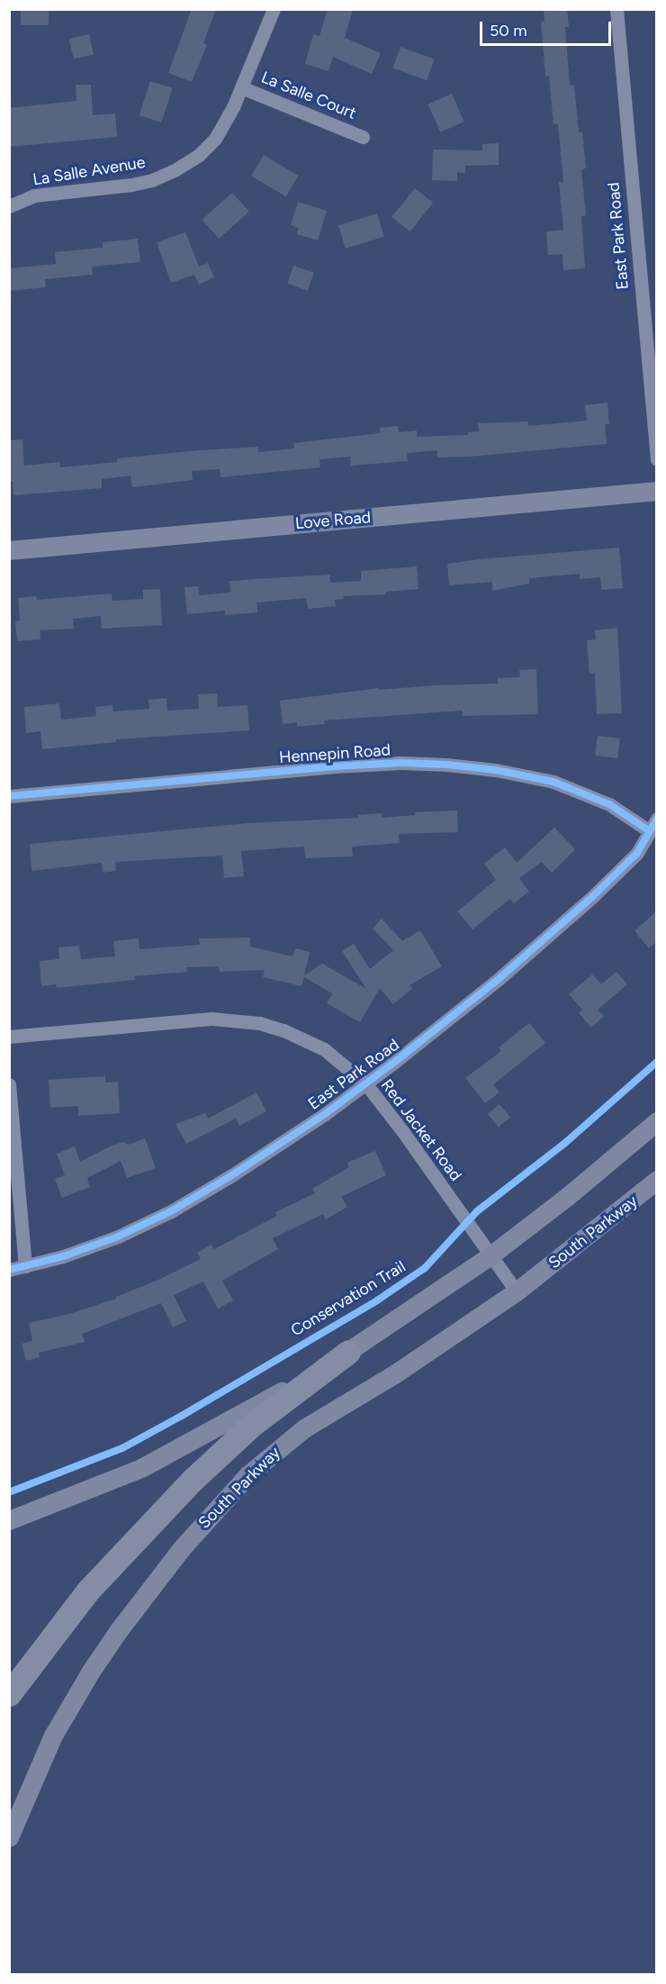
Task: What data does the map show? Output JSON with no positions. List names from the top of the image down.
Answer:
{
  "streets": {
    "main road": ["Love Road", "South Parkway"],
    "street": [
      "La Salle Court",
      "La Salle Avenue",
      "East Park Road",
      "Hennepin Road",
      "Red Jacket Road"
    ],
    "cycle path": ["Conservation Trail"]
  },
  "crossings": [
    ["La Salle Court", "La Salle Avenue"],
    ["East Park Road", "Hennepin Road"],
    ["East Park Road", "Red Jacket Road"],
    ["Red Jacket Road", "South Parkway"]
  ],
  "scale_bar": "50 m"
}
